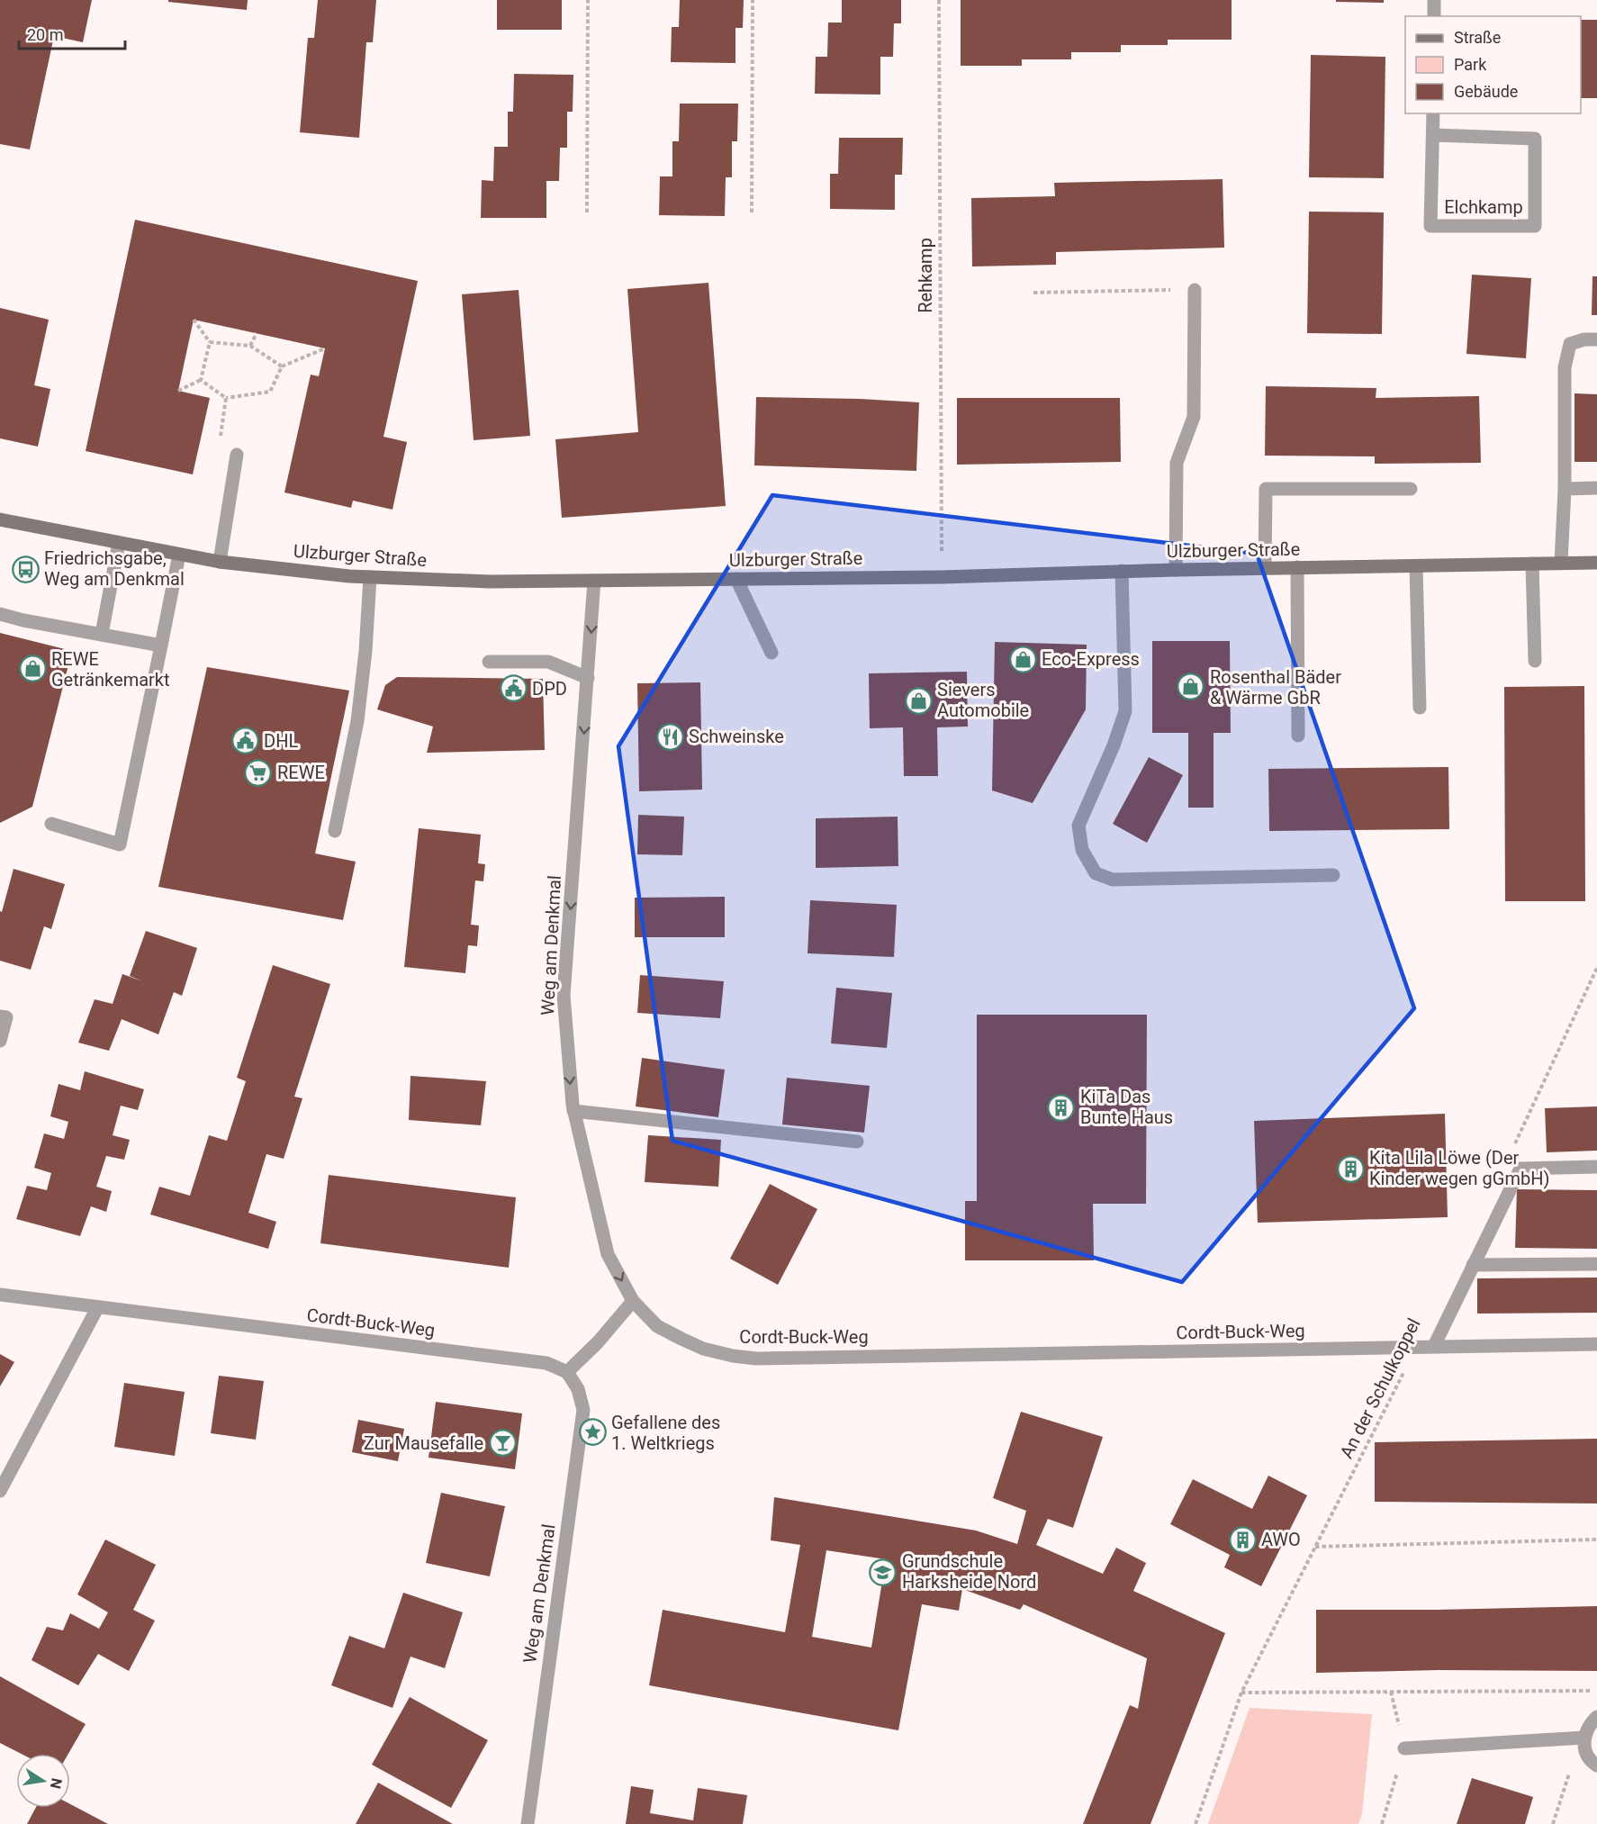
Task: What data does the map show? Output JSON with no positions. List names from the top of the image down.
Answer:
{
  "streets": {
    "main road": ["Ulzburger Straße"],
    "street": ["Elchkamp", "Weg am Denkmal", "Cordt-Buck-Weg"],
    "path": ["Rehkamp", "An der Schulkoppel"]
  },
  "crossings": [
    ["Ulzburger Straße", "Weg am Denkmal"],
    ["Weg am Denkmal", "Cordt-Buck-Weg"],
    ["Cordt-Buck-Weg", "An der Schulkoppel"]
  ],
  "one_way": ["Weg am Denkmal"],
  "places": {
    "bus stop": ["Friedrichsgabe, Weg am Denkmal"],
    "shop": [
      "Eco-Express",
      "REWE Getränkemarkt",
      "Rosenthal Bäder & Wärme GbR",
      "Sievers Automobile"
    ],
    "public building": ["DPD", "DHL"],
    "restaurant": ["Schweinske"],
    "supermarket": ["REWE"],
    "building": ["KiTa Das Bunte Haus", "Kita Lila Löwe (Der Kinder wegen gGmbH)", "AWO"],
    "place": ["Gefallene des 1. Weltkriegs"],
    "bar": ["Zur Mausefalle"],
    "school or university": ["Grundschule Harksheide Nord"]
  },
  "legend": ["Straße", "Park", "Gebäude"],
  "scale_bar": "20 m",
  "north": "right"
}
